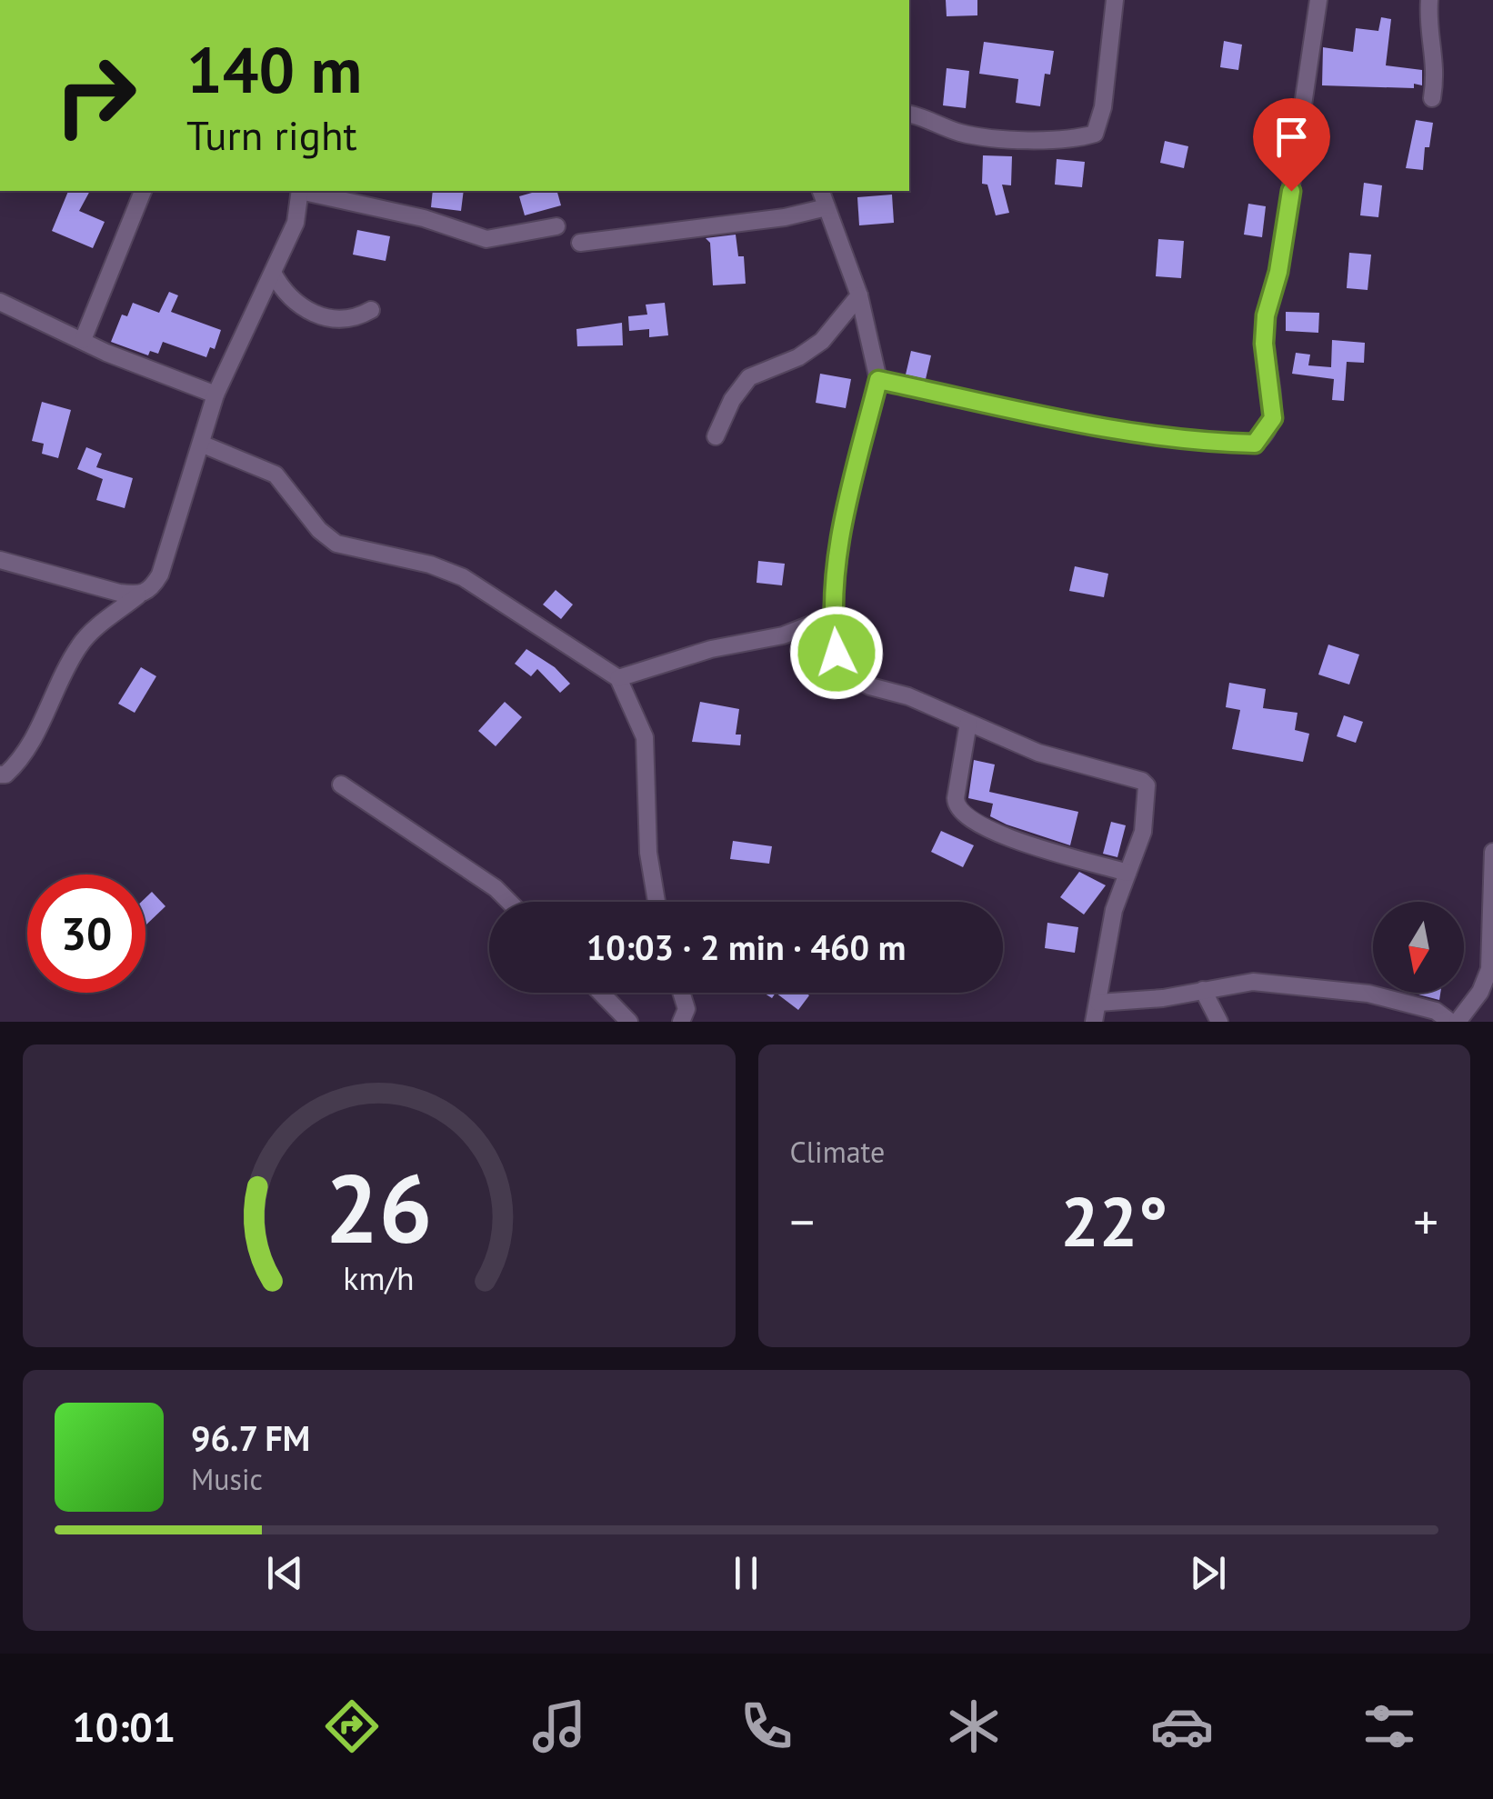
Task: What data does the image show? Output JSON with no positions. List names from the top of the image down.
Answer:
{
  "north": "bottom",
  "page": {
    "turn": ["140 m", "Turn right"],
    "limit": "30",
    "trip": "10:03 · 2 min · 460 m",
    "tile": "Climate",
    "heat": ["−", "22°", "+"],
    "song": ["96.7 FM", "Music"],
    "tabs": "10:01",
    "gauge": ["26", "km/h"]
  }
}
